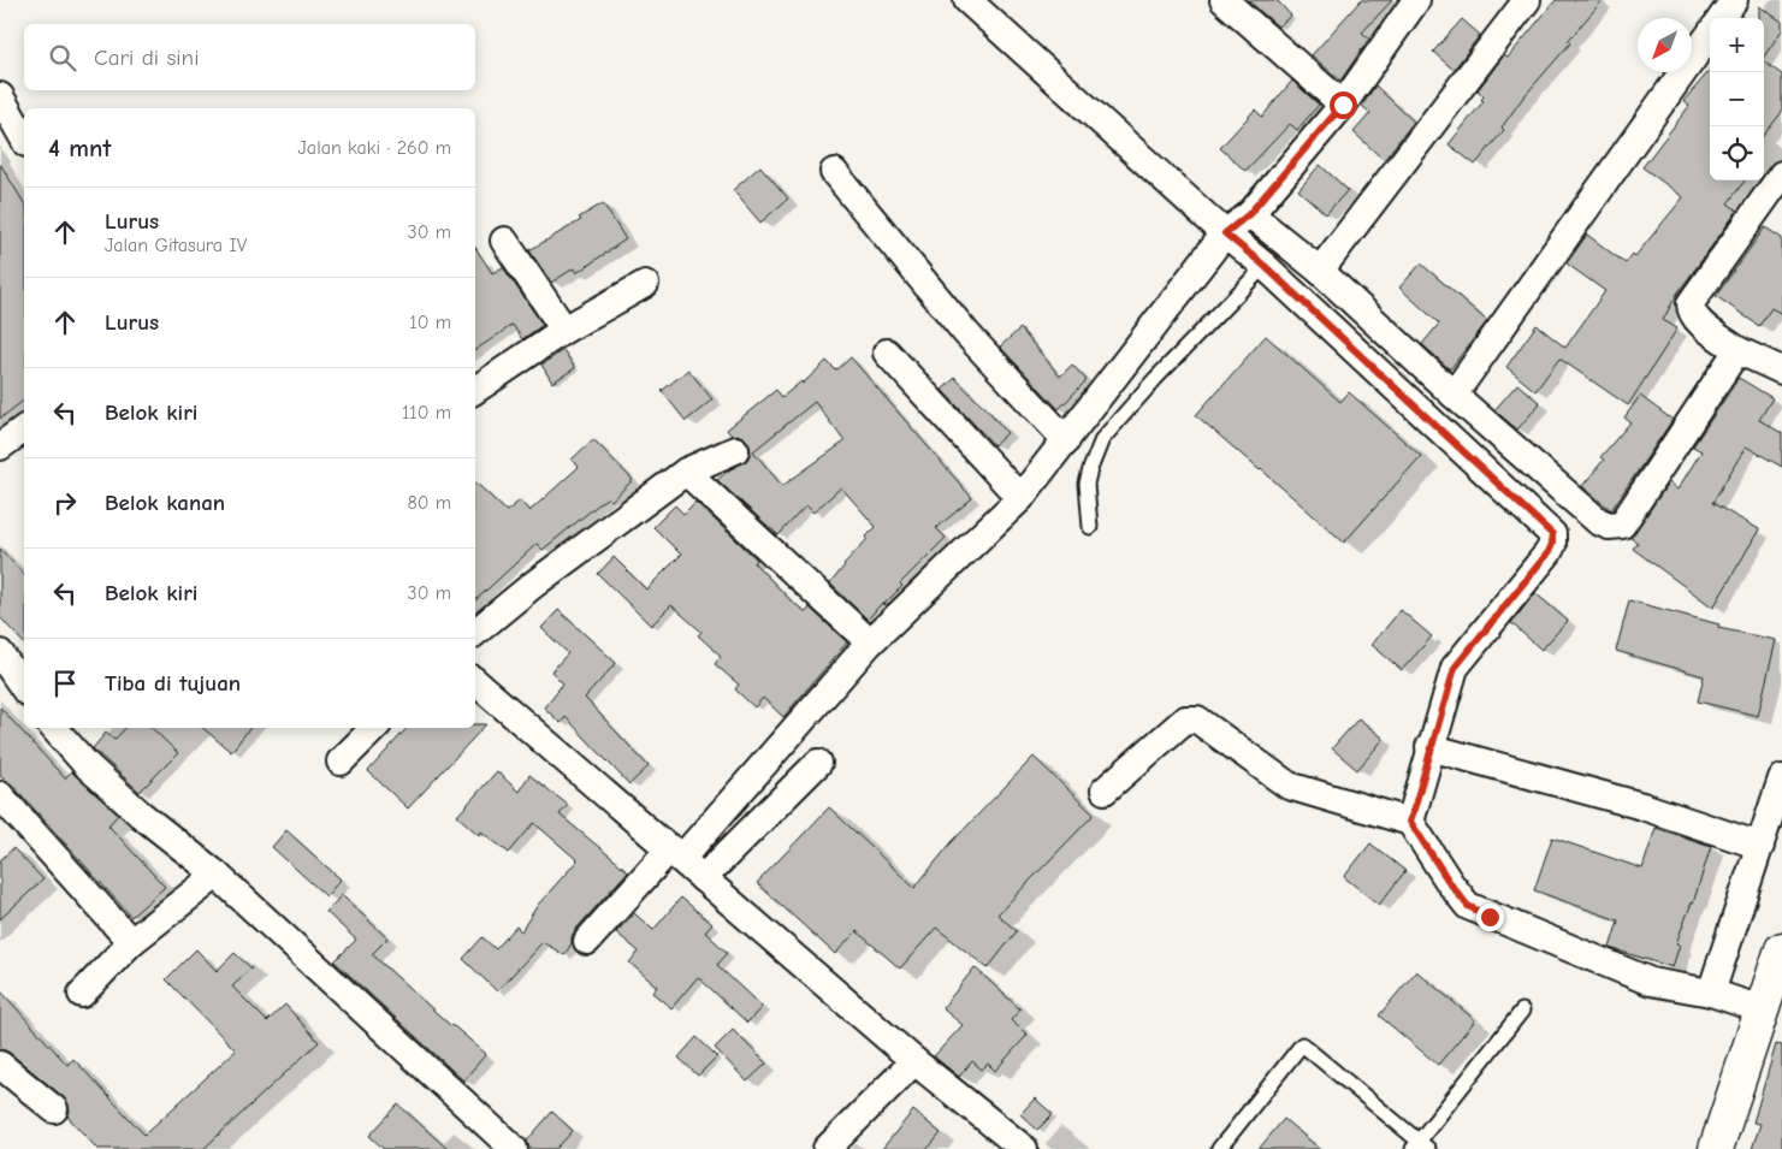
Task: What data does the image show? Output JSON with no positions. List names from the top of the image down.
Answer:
{
  "north": "bottom left",
  "page": {
    "map_buttons": ["+", "−"],
    "search": "Cari di sini",
    "heading": ["4 mnt", "Jalan kaki · 260 m"],
    "list": [
      ["Lurus", "Jalan Gitasura IV", "30 m"],
      ["Lurus", "10 m"],
      ["Belok kiri", "110 m"],
      ["Belok kanan", "80 m"],
      ["Belok kiri", "30 m"],
      "Tiba di tujuan"
    ]
  }
}
